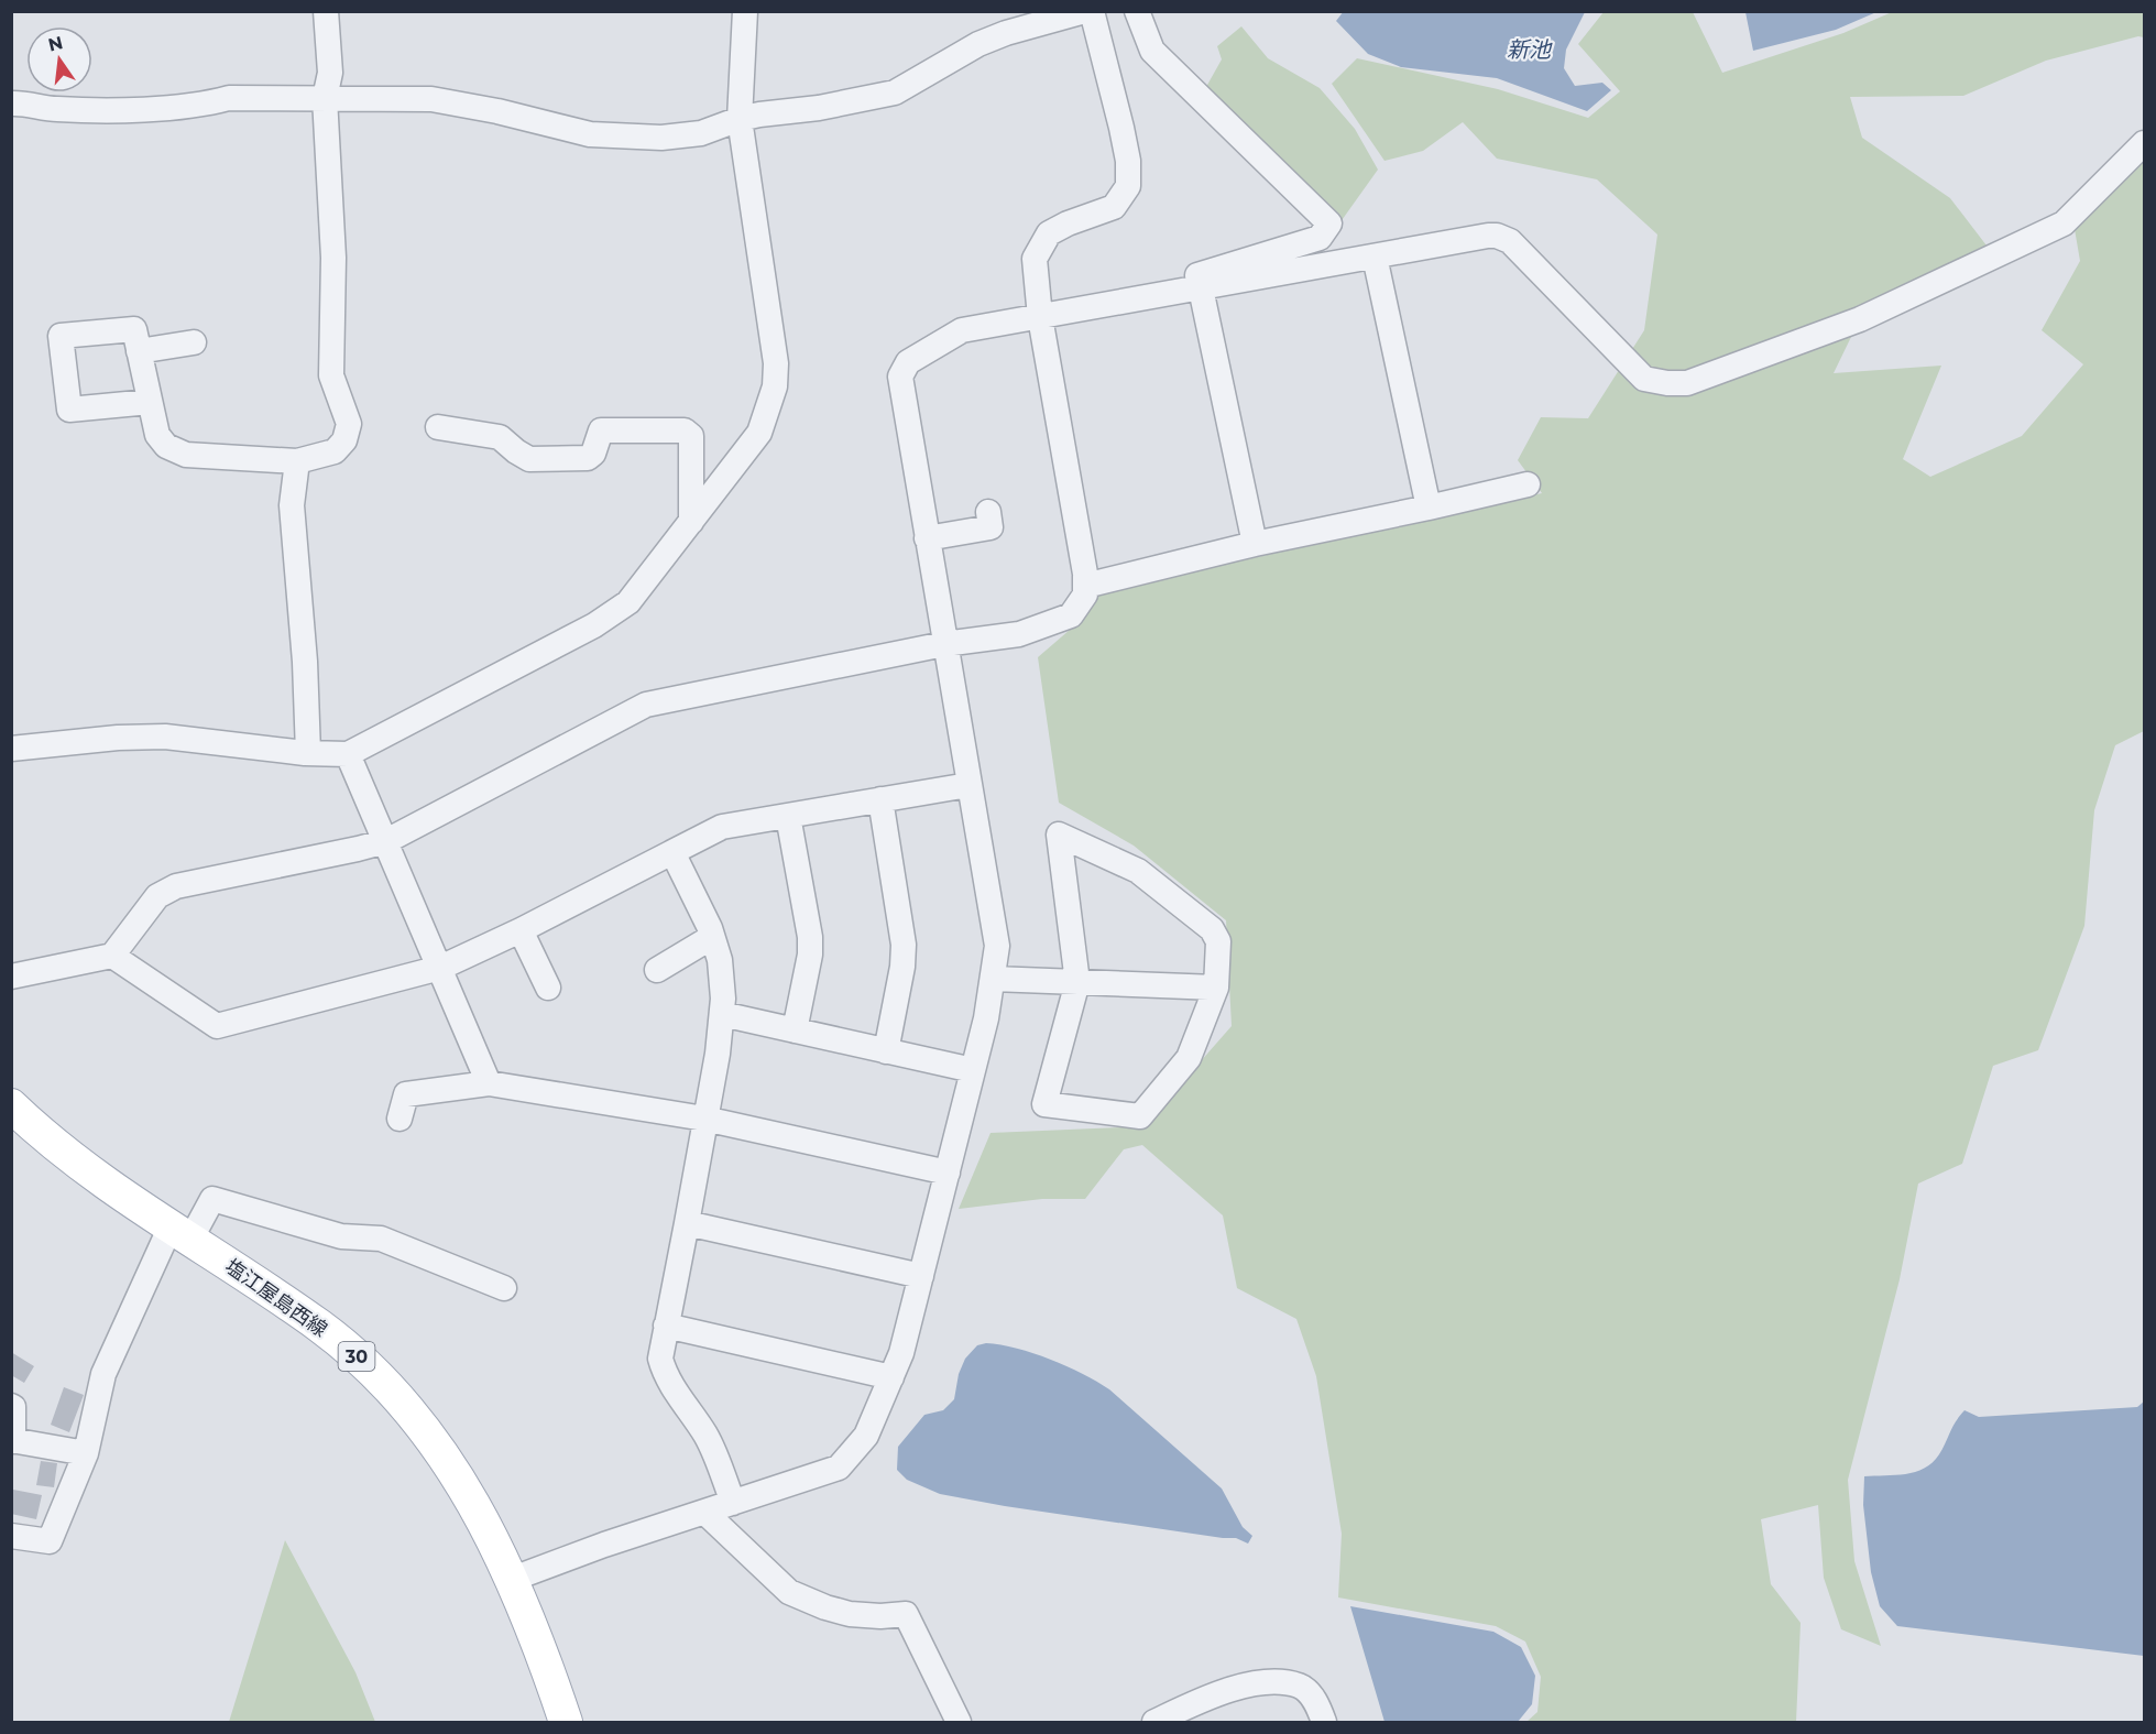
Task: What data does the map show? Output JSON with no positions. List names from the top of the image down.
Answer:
{
  "streets": {
    "main road": ["塩江屋島西線", "30"]
  },
  "water": ["新池"],
  "north": "top"
}
